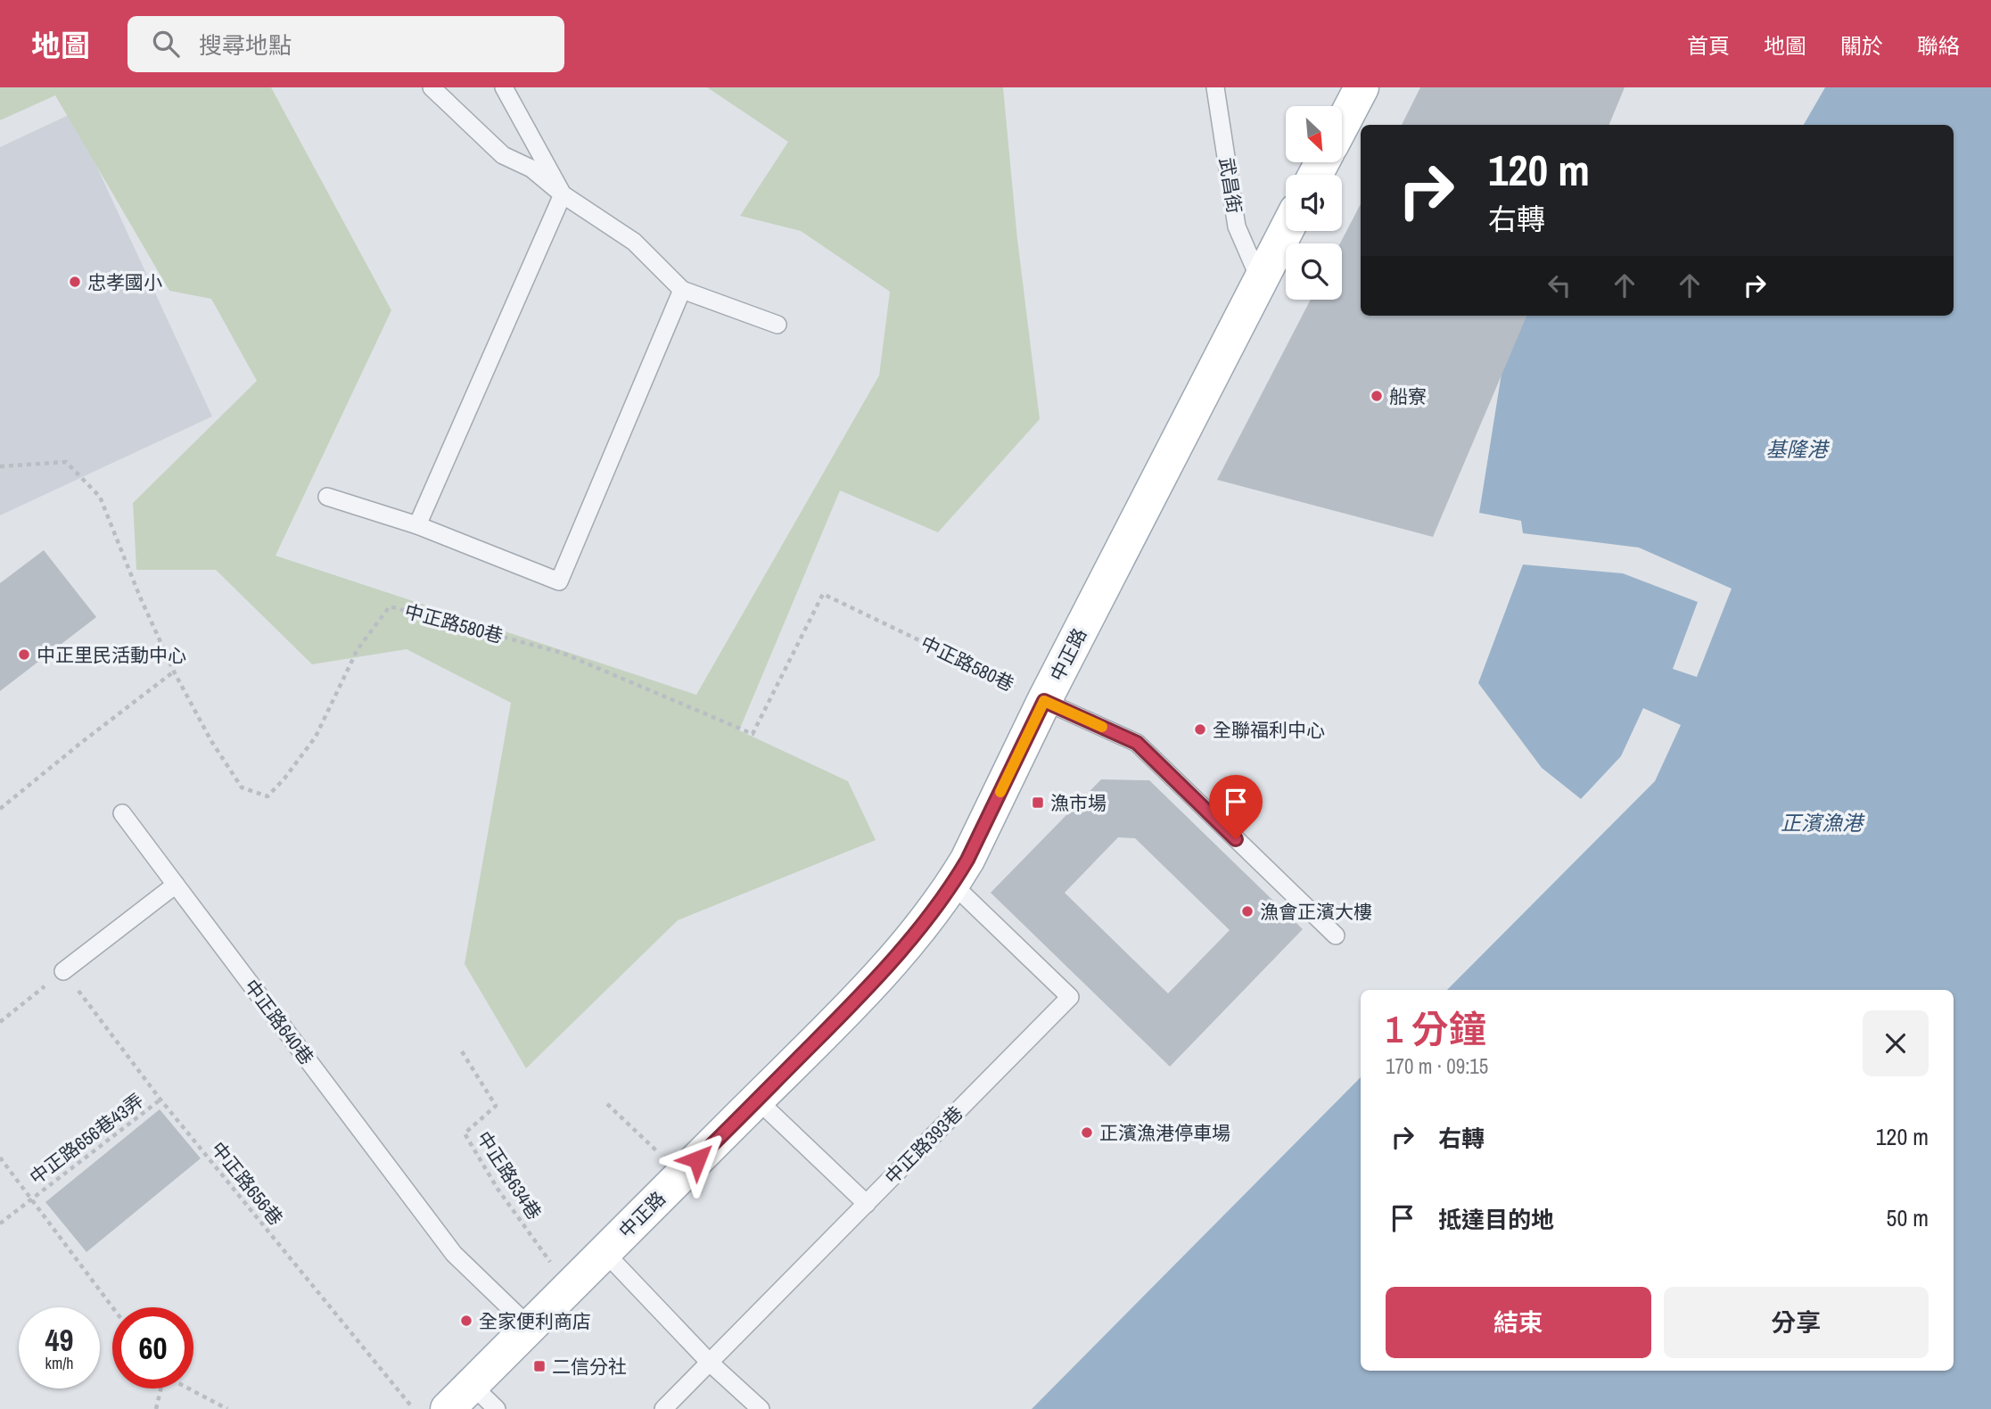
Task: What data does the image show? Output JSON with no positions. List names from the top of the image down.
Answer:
{
  "streets": {
    "main road": ["中正路"],
    "lane": ["武昌街", "中正路640巷", "中正路393巷"],
    "path": [
      "中正路580巷",
      "中正路656巷43弄",
      "中正路634巷",
      "中正路656巷"
    ]
  },
  "crossings": [
    ["武昌街", "中正路"],
    ["中正路580巷", "中正路"],
    ["中正路", "中正路640巷"],
    ["中正路", "中正路393巷"],
    ["中正路", "中正路634巷"],
    ["中正路656巷43弄", "中正路656巷"]
  ],
  "water": ["基隆港", "正濱漁港"],
  "places": {
    "other": [
      "忠孝國小",
      "船寮",
      "中正里民活動中心",
      "全聯福利中心",
      "漁會正濱大樓",
      "正濱漁港停車場",
      "全家便利商店"
    ],
    "transit": ["漁市場", "二信分社"]
  },
  "north": "bottom right",
  "page": {
    "header": "地圖",
    "search": "搜尋地點",
    "nav": [
      "首頁",
      "地圖",
      "關於",
      "聯絡"
    ],
    "turn": ["120 m", "右轉"],
    "heading": ["1 分鐘", "170 m · 09:15"],
    "list": [
      {
        "name": "右轉",
        "value": "120 m"
      },
      {
        "name": "抵達目的地",
        "value": "50 m"
      }
    ],
    "buttons": ["結束", "分享"],
    "speed": "49 km/h",
    "limit": "60"
  }
}
